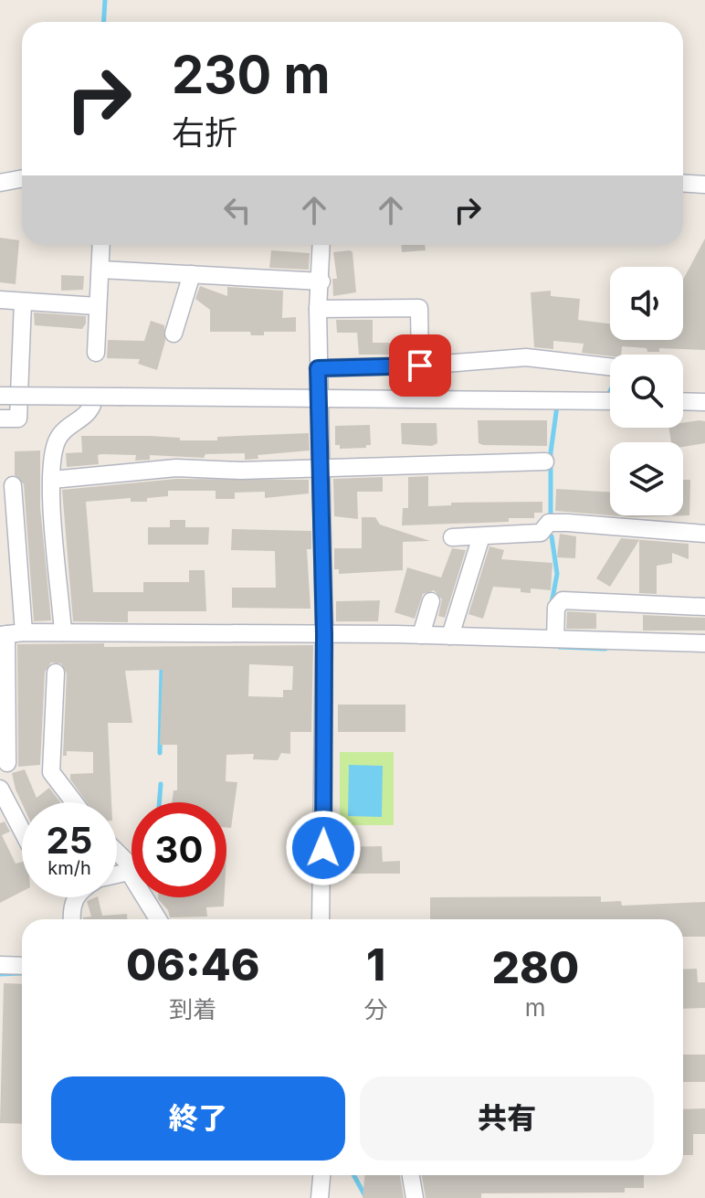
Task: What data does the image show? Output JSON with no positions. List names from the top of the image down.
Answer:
{
  "page": {
    "turn": ["230 m", "右折"],
    "speed": "25 km/h",
    "limit": "30",
    "eta": [
      "06:46",
      "到着",
      "1",
      "分",
      "280",
      "m"
    ],
    "buttons": ["終了", "共有"]
  }
}
